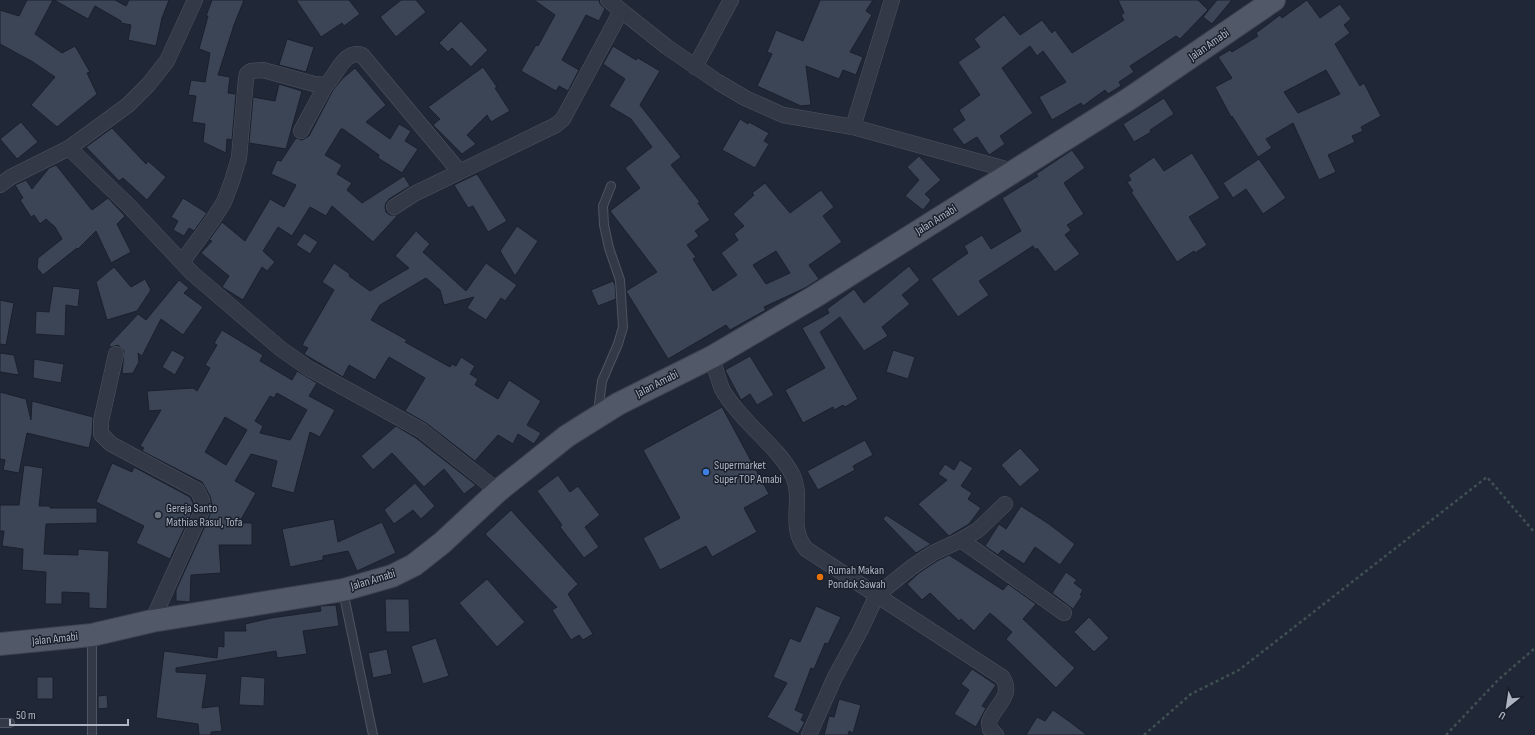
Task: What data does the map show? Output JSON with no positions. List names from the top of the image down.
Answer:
{
  "streets": {
    "main road": ["Jalan Amabi"]
  },
  "places": ["Supermarket Super TOP Amabi", "Gereja Santo Mathias Rasul, Tofa", "Rumah Makan Pondok Sawah"],
  "scale_bar": "50 m",
  "north": "bottom left"
}
